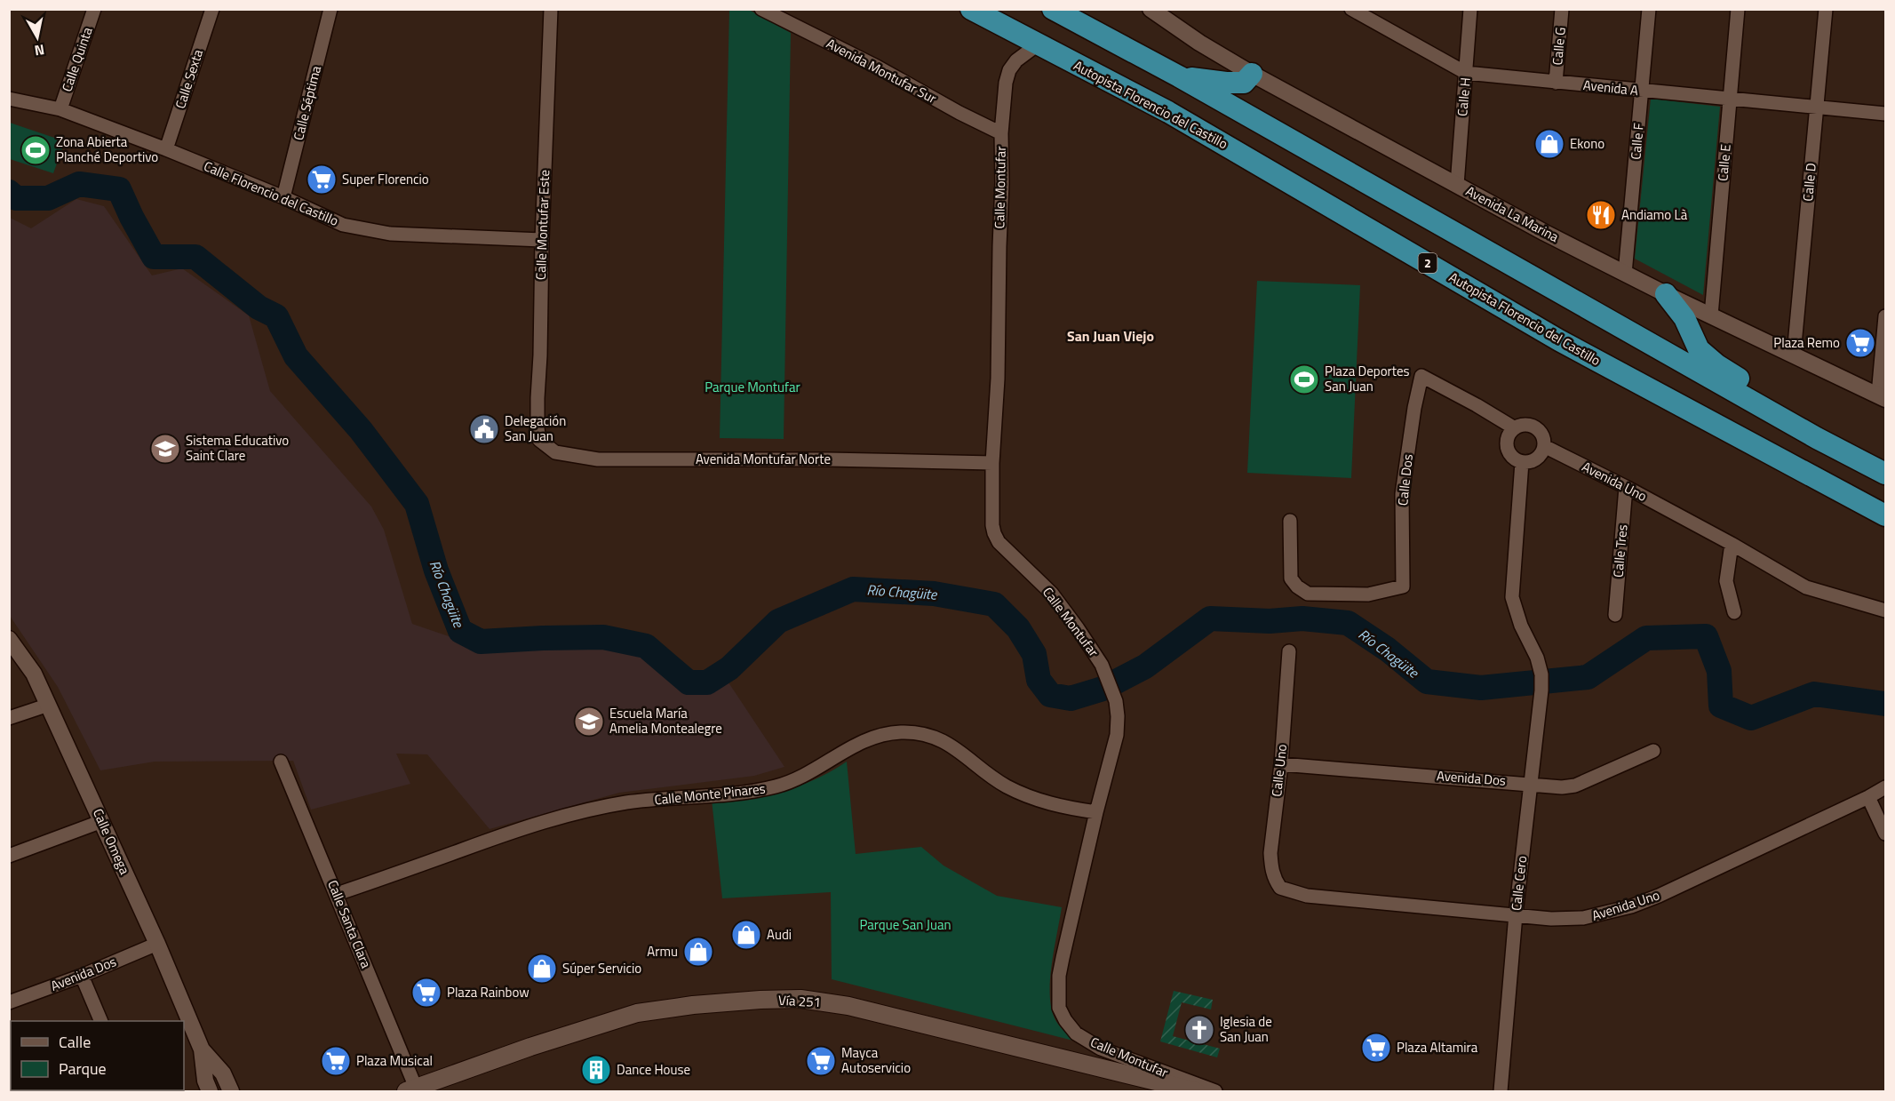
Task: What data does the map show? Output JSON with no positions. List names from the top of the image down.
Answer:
{
  "streets": {
    "highway": ["Autopista Florencio del Castillo", "2"],
    "main road": ["Vía 251"],
    "street": [
      "Calle G",
      "Calle Quinta",
      "Avenida Montufar Sur",
      "Calle Sexta",
      "Avenida A",
      "Calle H",
      "Calle Séptima",
      "Calle F",
      "Calle E",
      "Calle D",
      "Calle Montufar",
      "Calle Florencio del Castillo",
      "Avenida La Marina",
      "Calle Montufar Este",
      "Avenida Montufar Norte",
      "Calle Dos",
      "Avenida Uno",
      "Calle Tres",
      "Calle Uno",
      "Avenida Dos",
      "Calle Monte Pinares",
      "Calle Omega",
      "Calle Cero",
      "Calle Santa Clara"
    ]
  },
  "crossings": [
    ["Calle G", "Avenida A"],
    ["Calle Quinta", "Calle Florencio del Castillo"],
    ["Avenida Montufar Sur", "Calle Montufar"],
    ["Calle Sexta", "Calle Florencio del Castillo"],
    ["Avenida A", "Calle H"],
    ["Avenida A", "Calle F"],
    ["Avenida A", "Calle E"],
    ["Avenida A", "Calle D"],
    ["Calle H", "Avenida La Marina"],
    ["Calle Séptima", "Calle Florencio del Castillo"],
    ["Autopista Florencio del Castillo", "Calle Montufar"],
    ["Calle F", "Avenida La Marina"],
    ["Calle E", "Avenida La Marina"],
    ["Calle D", "Avenida La Marina"],
    ["Calle Montufar", "Avenida Montufar Norte"],
    ["Calle Montufar", "Calle Monte Pinares"],
    ["Calle Florencio del Castillo", "Calle Montufar Este"],
    ["Calle Montufar Este", "Avenida Montufar Norte"],
    ["Calle Dos", "Avenida Uno"],
    ["Calle Dos", "Calle Cero"],
    ["Avenida Uno", "Calle Tres"],
    ["Avenida Uno", "Calle Uno"],
    ["Avenida Uno", "Calle Cero"],
    ["Calle Uno", "Avenida Dos"],
    ["Avenida Dos", "Calle Omega"],
    ["Avenida Dos", "Calle Cero"],
    ["Calle Monte Pinares", "Calle Santa Clara"],
    ["Calle Santa Clara", "Vía 251"]
  ],
  "districts": ["San Juan Viejo"],
  "water": ["Río Chagüite"],
  "parks": ["Parque Montufar", "Parque San Juan"],
  "places": {
    "shop": [
      "Ekono",
      "Audi",
      "Armu",
      "Súper Servicio"
    ],
    "sports": ["Zona Abierta Planché Deportivo", "Plaza Deportes San Juan"],
    "supermarket": [
      "Super Florencio",
      "Plaza Remo",
      "Plaza Rainbow",
      "Plaza Altamira",
      "Plaza Musical",
      "Mayca Autoservicio"
    ],
    "restaurant": ["Andiamo Là"],
    "public building": ["Delegación San Juan"],
    "school or university": ["Sistema Educativo Saint Clare", "Escuela María Amelia Montealegre"],
    "church": ["Iglesia de San Juan"],
    "building": ["Dance House"]
  },
  "legend": ["Calle", "Parque"],
  "north": "bottom"
}
